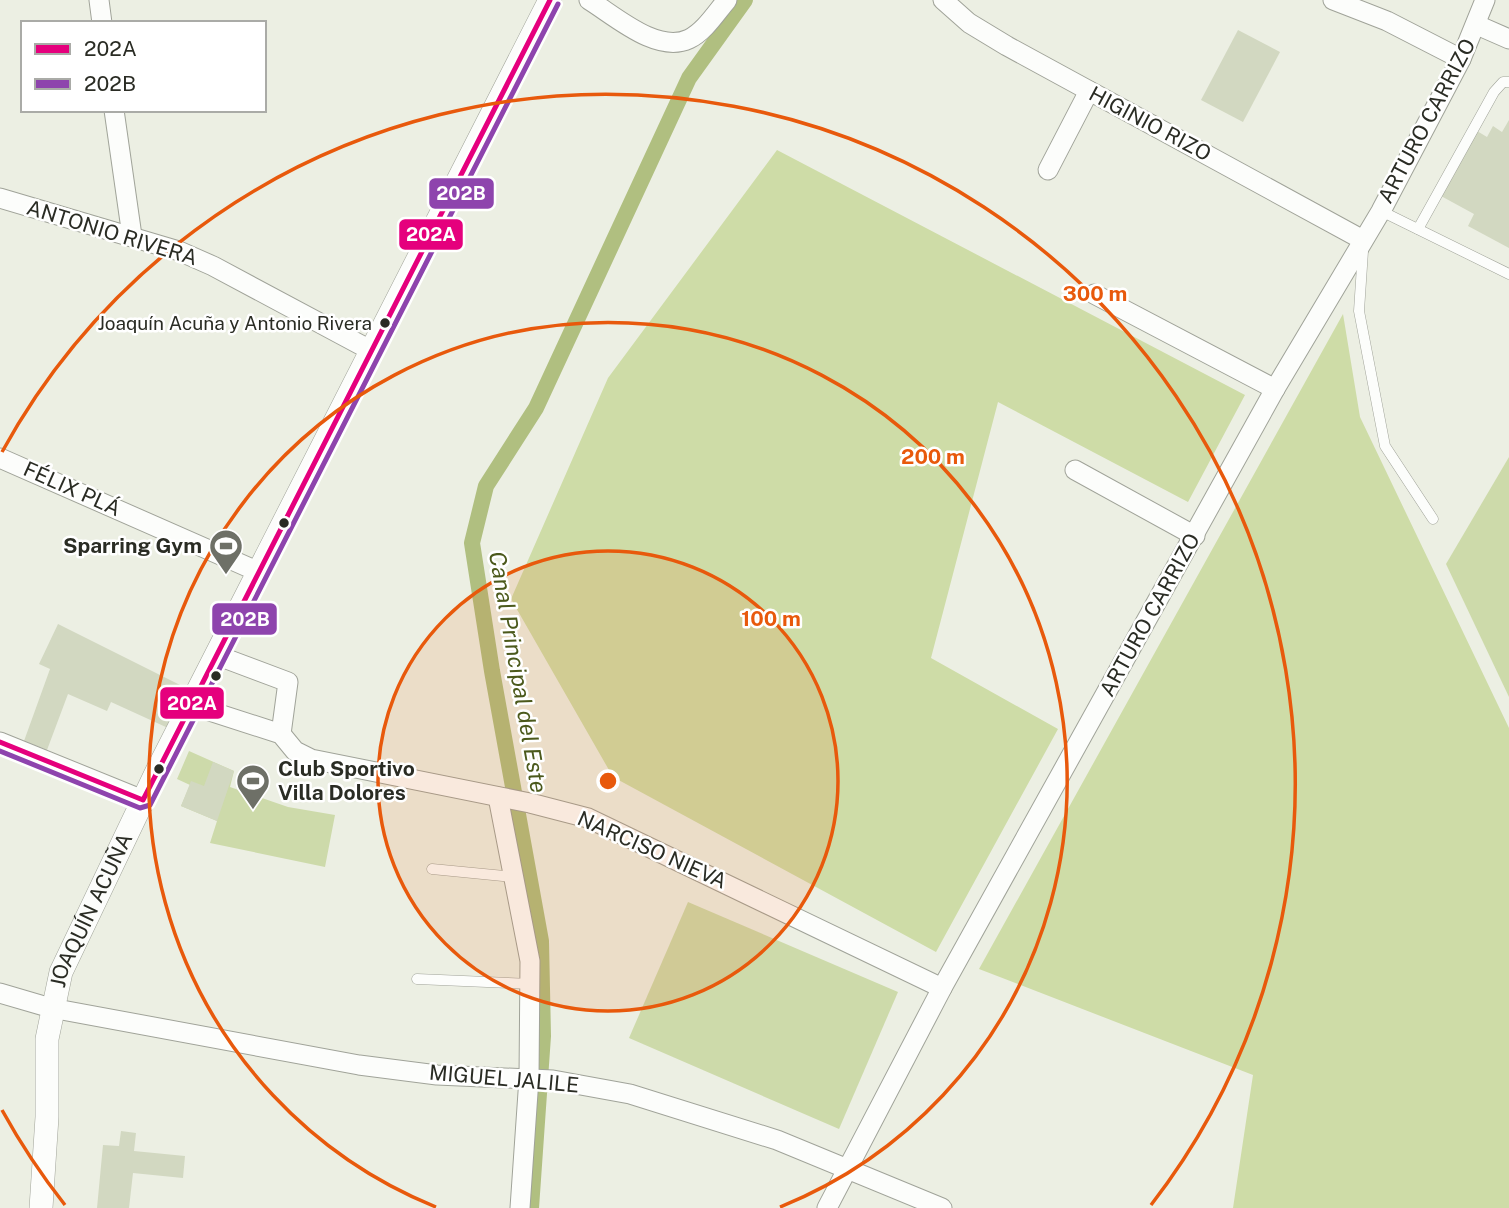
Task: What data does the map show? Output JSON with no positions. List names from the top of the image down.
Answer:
{
  "streets": {
    "street": [
      "ARTURO CARRIZO",
      "HIGINIO RIZO",
      "ANTONIO RIVERA",
      "FÉLIX PLÁ",
      "NARCISO NIEVA",
      "JOAQUÍN ACUÑA",
      "MIGUEL JALILE"
    ]
  },
  "crossings": [
    ["ARTURO CARRIZO", "HIGINIO RIZO"],
    ["ARTURO CARRIZO", "NARCISO NIEVA"],
    ["ARTURO CARRIZO", "MIGUEL JALILE"],
    ["ANTONIO RIVERA", "JOAQUÍN ACUÑA"],
    ["FÉLIX PLÁ", "JOAQUÍN ACUÑA"],
    ["NARCISO NIEVA", "JOAQUÍN ACUÑA"],
    ["JOAQUÍN ACUÑA", "MIGUEL JALILE"]
  ],
  "water": ["Canal Principal del Este"],
  "places": {
    "other": ["Joaquín Acuña y Antonio Rivera"],
    "sports": ["Sparring Gym", "Club Sportivo Villa Dolores"]
  },
  "lines": ["transit line 202A", "transit line 202B"],
  "legend": ["202A", "202B"],
  "rings": ["300 m", "200 m", "100 m"]
}
